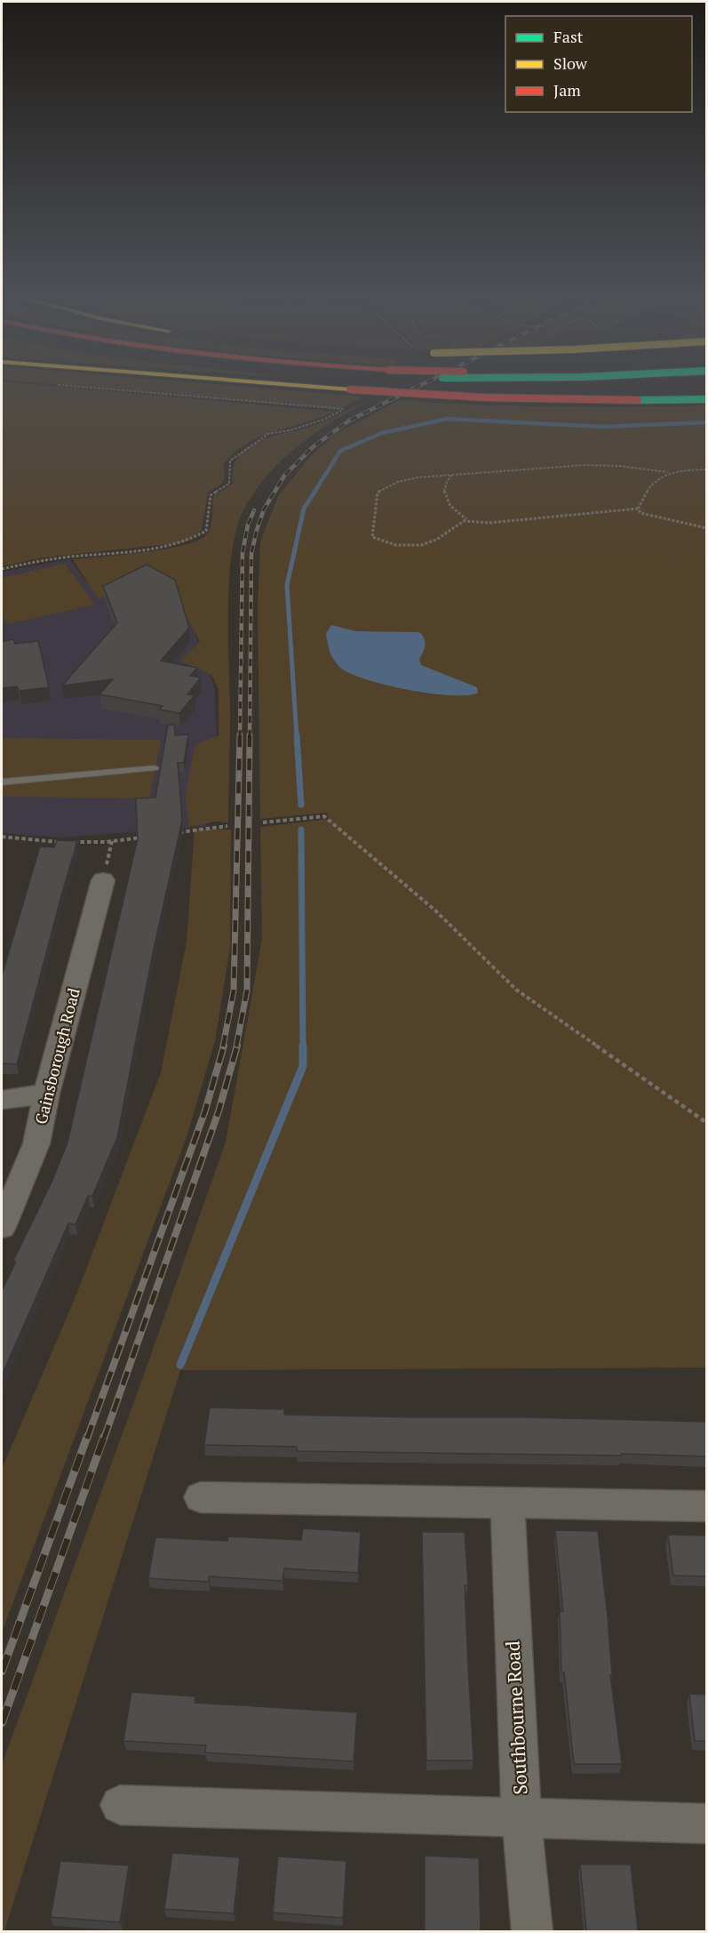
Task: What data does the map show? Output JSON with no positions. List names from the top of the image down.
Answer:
{
  "streets": {
    "street": ["Gainsborough Road", "Southbourne Road"]
  },
  "legend": ["Fast", "Slow", "Jam"]
}
